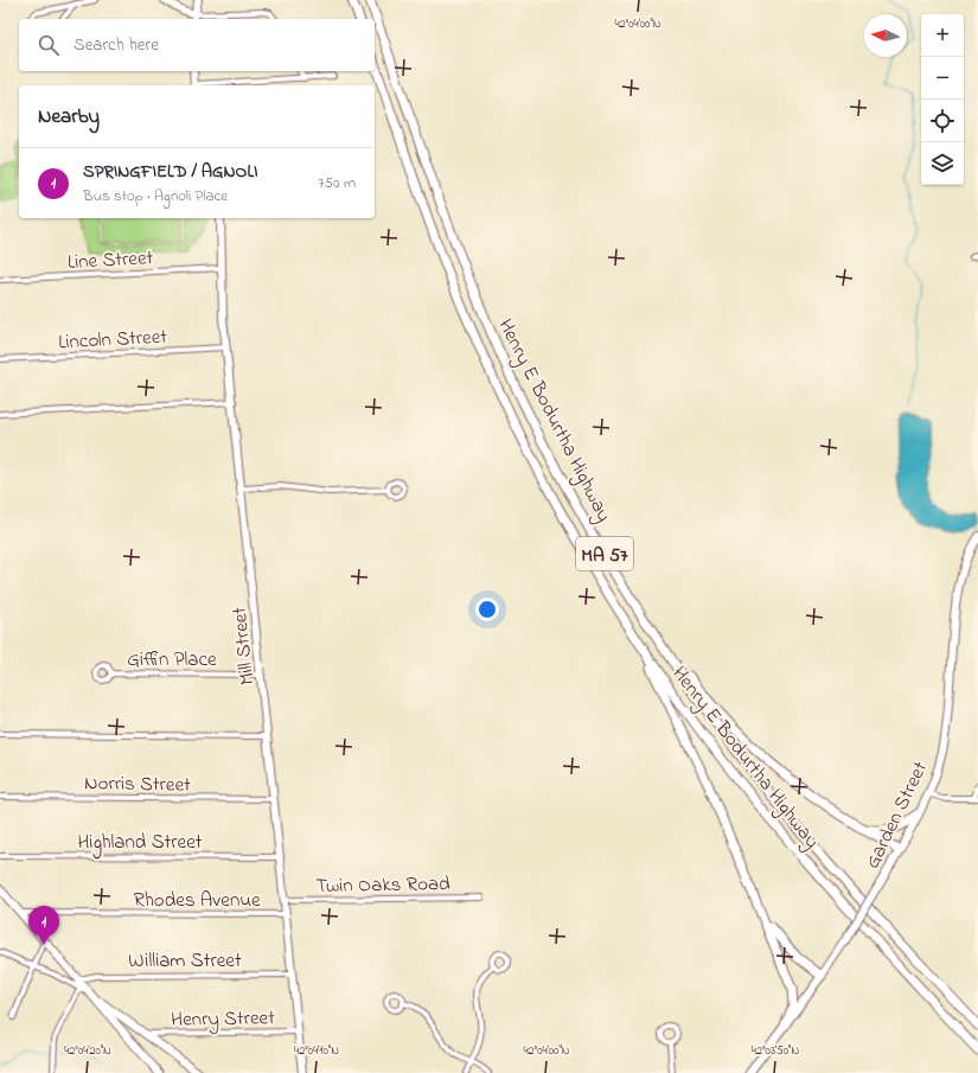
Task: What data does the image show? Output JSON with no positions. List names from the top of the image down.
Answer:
{
  "streets": {
    "highway": ["Henry E Bodurtha Highway", "MA 57"],
    "street": [
      "Line Street",
      "Lincoln Street",
      "Mill Street",
      "Giffin Place",
      "Norris Street",
      "Garden Street",
      "Highland Street",
      "Twin Oaks Road",
      "Rhodes Avenue",
      "William Street",
      "Henry Street"
    ]
  },
  "crossings": [
    ["Line Street", "Mill Street"],
    ["Lincoln Street", "Mill Street"],
    ["Mill Street", "Giffin Place"],
    ["Mill Street", "Norris Street"],
    ["Mill Street", "Highland Street"],
    ["Mill Street", "Twin Oaks Road"],
    ["Mill Street", "Rhodes Avenue"],
    ["Mill Street", "William Street"],
    ["Mill Street", "Henry Street"]
  ],
  "north": "left",
  "page": {
    "map_buttons": ["+", "−"],
    "search": "Search here",
    "heading": "Nearby",
    "list": [
      {
        "mark": "1",
        "name": "SPRINGFIELD / AGNOLI",
        "note": "Bus stop · Agnoli Place",
        "value": "750 m"
      }
    ],
    "pins": "1"
  },
  "coordinates": [
    "42°04'00\"N",
    "42°04'20\"N",
    "42°04'10\"N",
    "42°03'50\"N"
  ]
}
